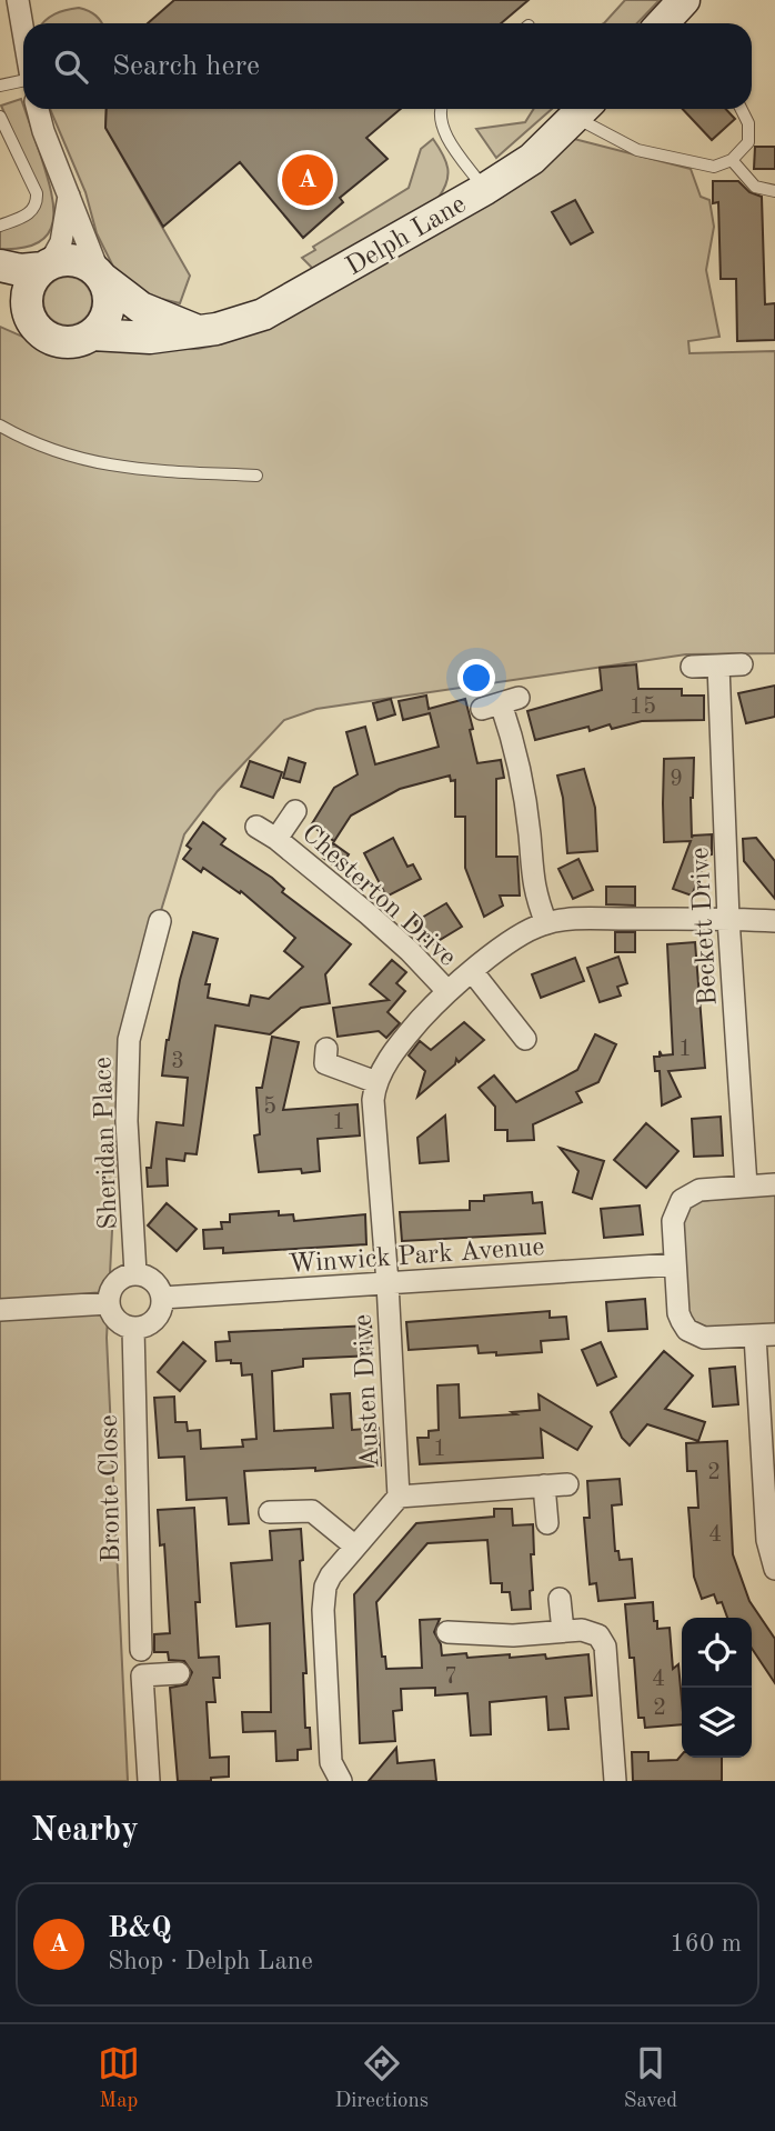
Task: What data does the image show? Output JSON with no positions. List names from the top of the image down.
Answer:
{
  "streets": {
    "street": [
      "Delph Lane",
      "Chesterton Drive",
      "Beckett Drive",
      "Sheridan Place",
      "Winwick Park Avenue",
      "Austen Drive",
      "Bronte Close"
    ]
  },
  "crossings": [
    ["Chesterton Drive", "Beckett Drive"],
    ["Sheridan Place", "Winwick Park Avenue"],
    ["Sheridan Place", "Bronte Close"],
    ["Winwick Park Avenue", "Austen Drive"],
    ["Winwick Park Avenue", "Bronte Close"]
  ],
  "house_numbers": [
    "15",
    "9",
    "1",
    "3",
    "5",
    "1",
    "1",
    "2",
    "4",
    "7",
    "4",
    "2"
  ],
  "page": {
    "search": "Search here",
    "pins": "A",
    "heading": "Nearby",
    "list": [
      {
        "mark": "A",
        "name": "B&Q",
        "note": "Shop · Delph Lane",
        "value": "160 m"
      }
    ],
    "nav": ["Map", "Directions", "Saved"]
  }
}
